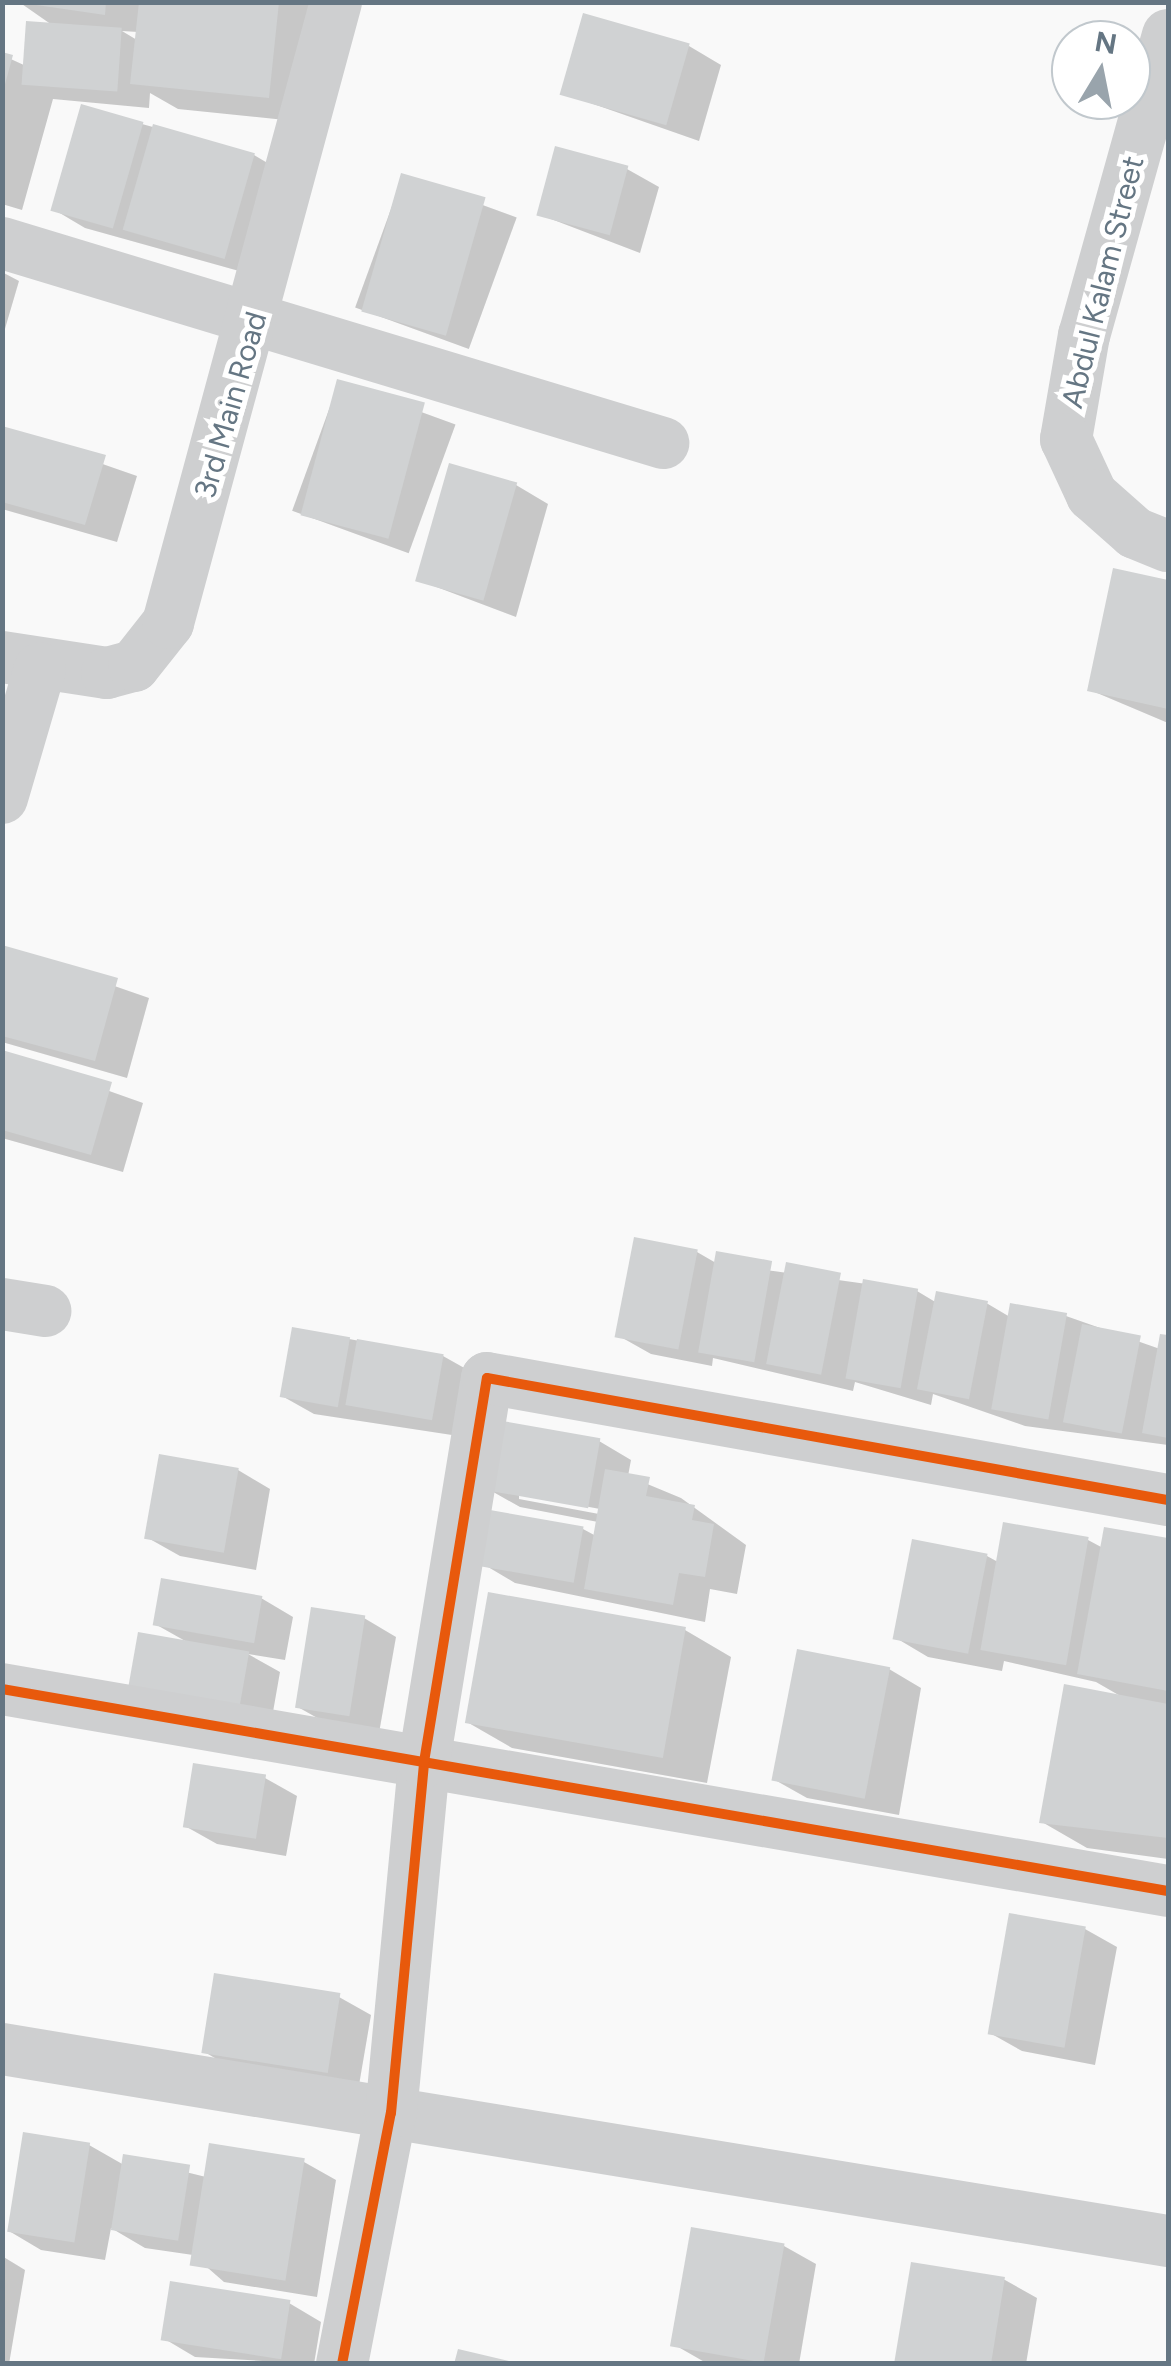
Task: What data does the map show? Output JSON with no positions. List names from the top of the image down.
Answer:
{
  "streets": {
    "street": ["Abdul Kalam Street", "3rd Main Road"]
  },
  "north": "top"
}
